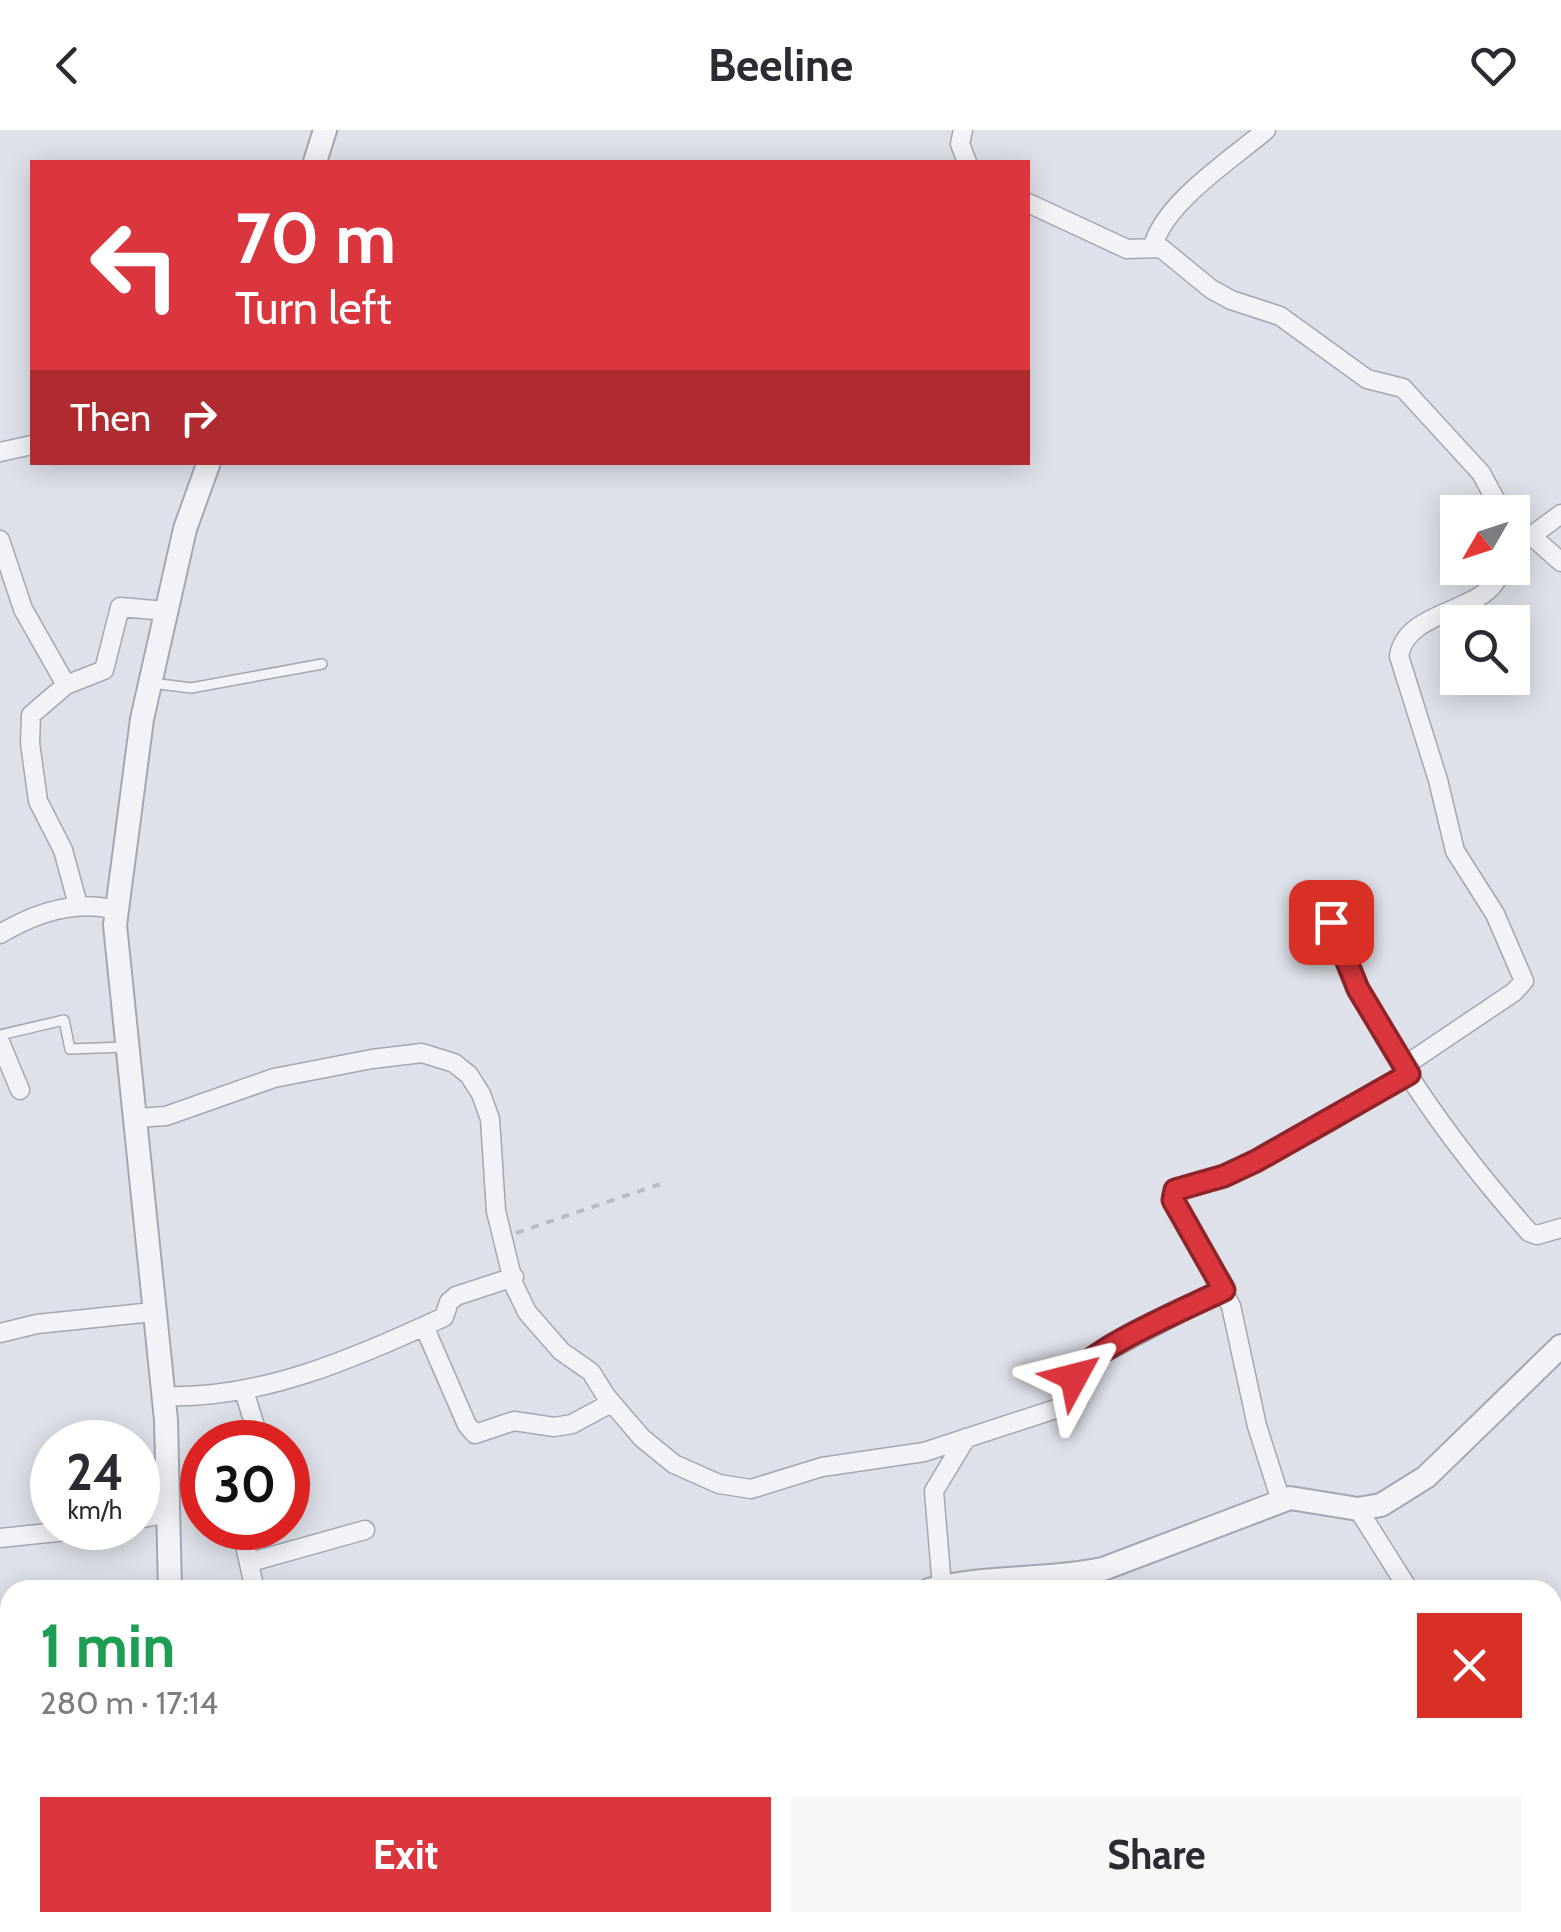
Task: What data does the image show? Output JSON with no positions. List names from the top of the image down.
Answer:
{
  "north": "bottom left",
  "page": {
    "header": "Beeline",
    "turn": ["70 m", "Turn left"],
    "then": "Then",
    "speed": "24 km/h",
    "limit": "30",
    "heading": ["1 min", "280 m · 17:14"],
    "buttons": ["Exit", "Share"]
  }
}
